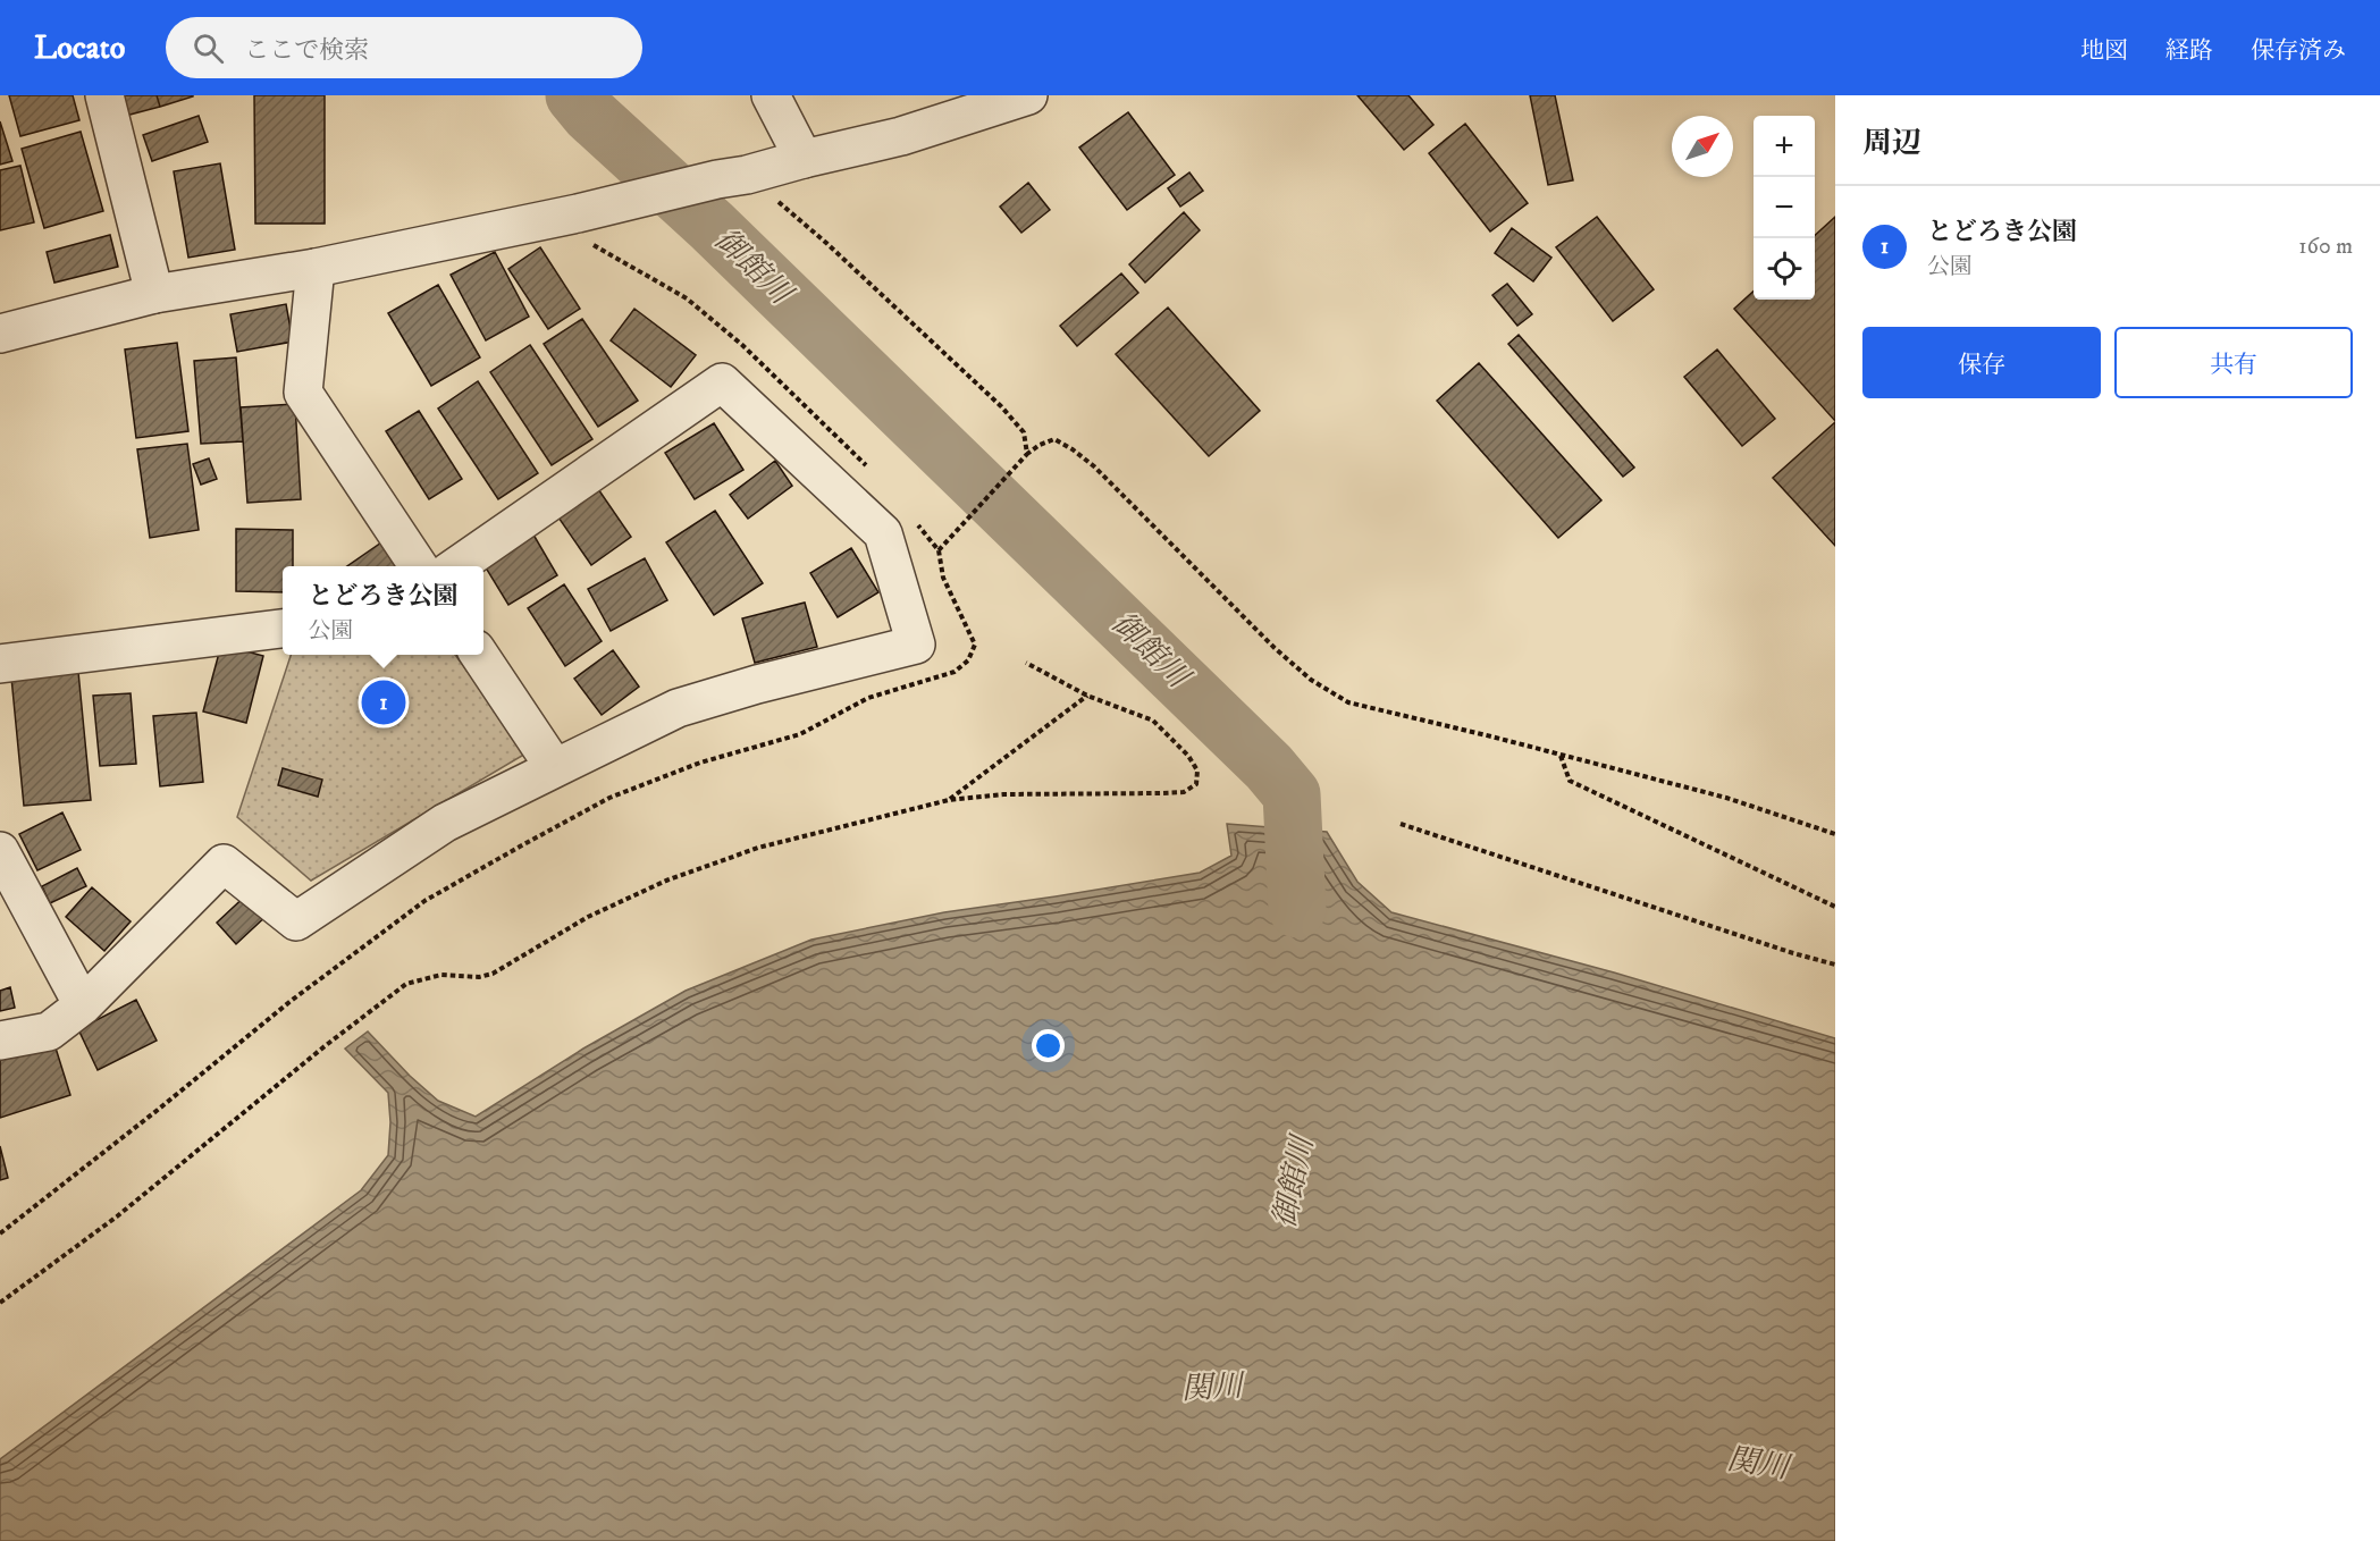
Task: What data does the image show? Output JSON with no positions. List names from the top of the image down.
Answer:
{
  "water": ["御館川", "関川"],
  "north": "top right",
  "page": {
    "header": "Locato",
    "search": "ここで検索",
    "nav": ["地図", "経路", "保存済み"],
    "heading": "周辺",
    "map_buttons": ["+", "−"],
    "list": [
      {
        "mark": "1",
        "name": "とどろき公園",
        "note": "公園",
        "value": "160 m"
      }
    ],
    "buttons": ["保存", "共有"],
    "popup": ["とどろき公園", "公園"],
    "pins": "1"
  }
}
